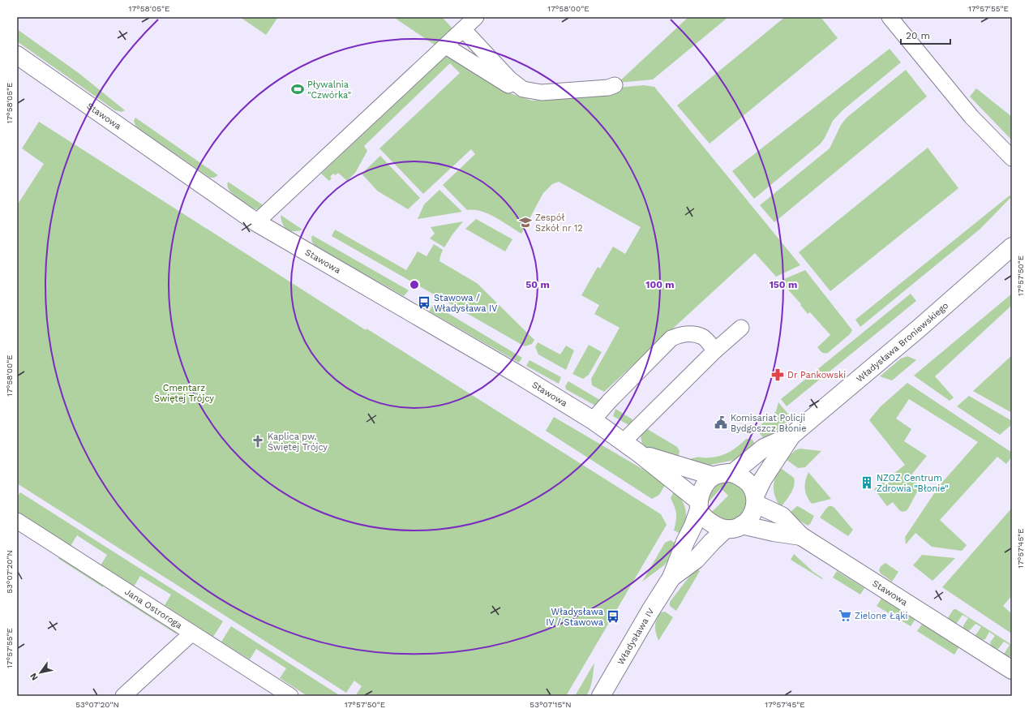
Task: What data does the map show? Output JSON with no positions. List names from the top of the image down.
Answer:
{
  "streets": {
    "street": [
      "Stawowa",
      "Władysława Broniewskiego",
      "Jana Ostroroga",
      "Władysława IV"
    ]
  },
  "crossings": [
    ["Stawowa", "Władysława Broniewskiego"],
    ["Stawowa", "Władysława IV"],
    ["Władysława Broniewskiego", "Władysława IV"]
  ],
  "parks": ["Cmentarz Świętej Trójcy"],
  "places": {
    "sports": ["Pływalnia \"Czwórka\""],
    "school or university": ["Zespół Szkół nr 12"],
    "bus stop": ["Stawowa / Władysława IV", "Władysława IV / Stawowa"],
    "pharmacy": ["Dr Pankowski"],
    "public building": ["Komisariat Policji Bydgoszcz Błonie"],
    "church": ["Kaplica pw. Świętej Trójcy"],
    "building": ["NZOZ Centrum Zdrowia \"Błonie\""],
    "supermarket": ["Zielone Łąki"]
  },
  "scale_bar": "20 m",
  "north": "bottom left",
  "coordinates": [
    "17°58'05\"E",
    "17°58'00\"E",
    "17°57'55\"E",
    "17°57'50\"E",
    "17°57'45\"E",
    "53°07'20\"N",
    "53°07'15\"N"
  ],
  "rings": ["50 m", "100 m", "150 m"]
}
